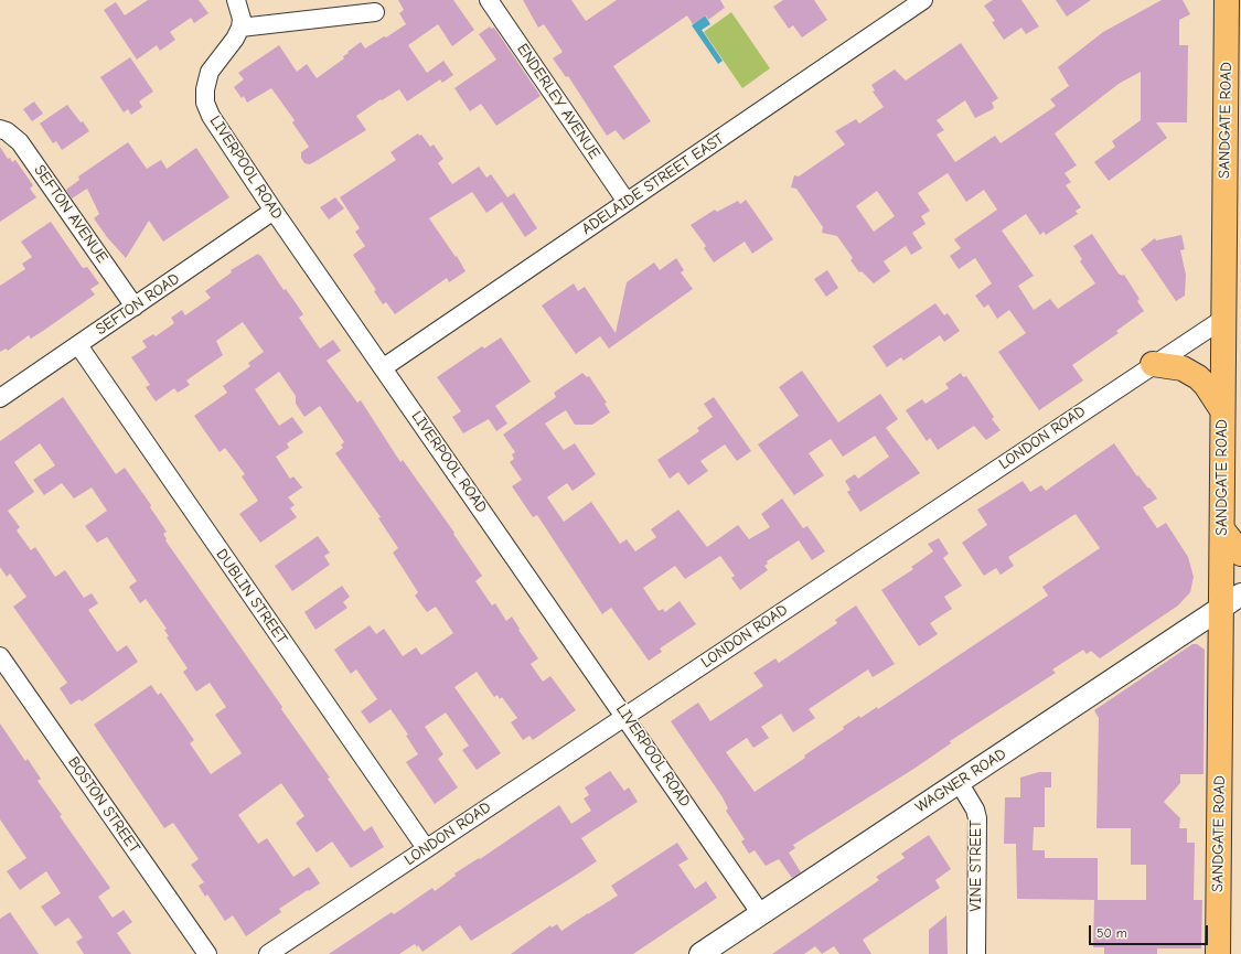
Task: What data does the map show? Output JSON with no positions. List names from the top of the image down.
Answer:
{
  "streets": {
    "highway": ["SANDGATE ROAD"],
    "street": [
      "ENDERLEY AVENUE",
      "LIVERPOOL ROAD",
      "ADELAIDE STREET EAST",
      "SEFTON AVENUE",
      "SEFTON ROAD",
      "LONDON ROAD",
      "DUBLIN STREET",
      "WAGNER ROAD",
      "BOSTON STREET",
      "VINE STREET"
    ]
  },
  "crossings": [
    ["ENDERLEY AVENUE", "ADELAIDE STREET EAST"],
    ["SANDGATE ROAD", "LONDON ROAD"],
    ["SANDGATE ROAD", "WAGNER ROAD"],
    ["LIVERPOOL ROAD", "ADELAIDE STREET EAST"],
    ["LIVERPOOL ROAD", "SEFTON ROAD"],
    ["LIVERPOOL ROAD", "LONDON ROAD"],
    ["LIVERPOOL ROAD", "WAGNER ROAD"],
    ["SEFTON AVENUE", "SEFTON ROAD"],
    ["SEFTON ROAD", "DUBLIN STREET"],
    ["LONDON ROAD", "DUBLIN STREET"],
    ["WAGNER ROAD", "VINE STREET"]
  ],
  "scale_bar": "50 m"
}
